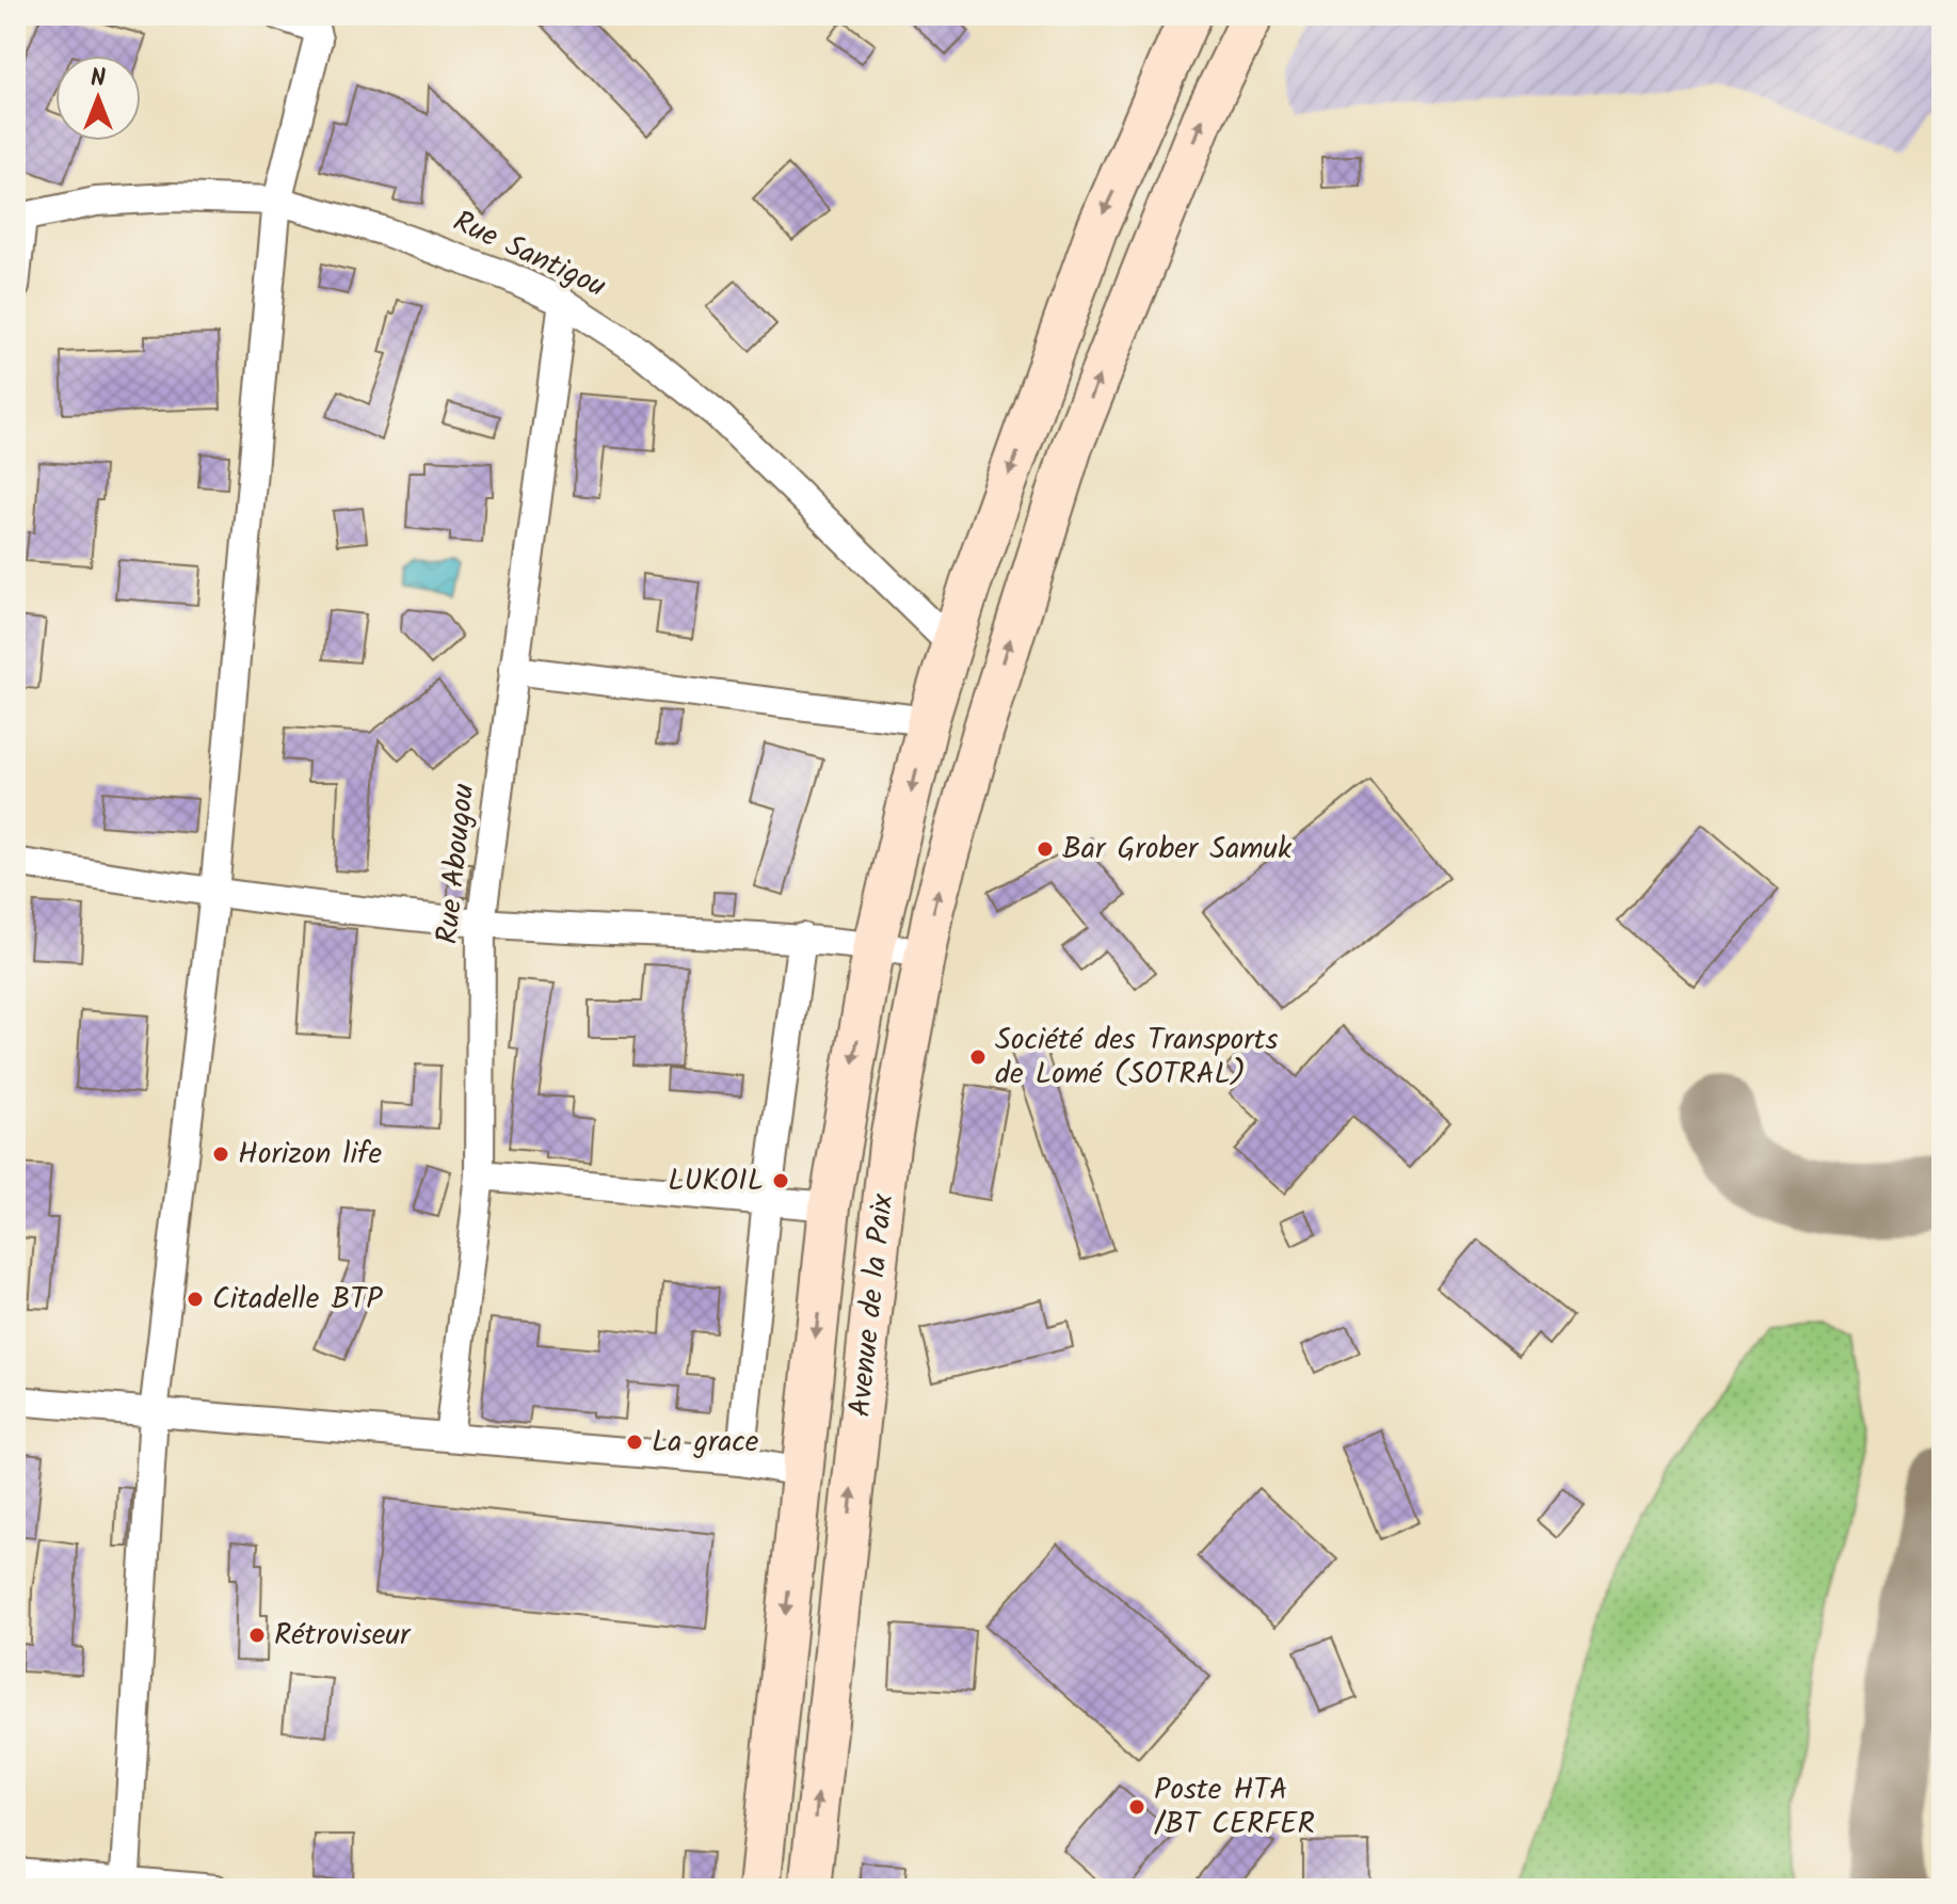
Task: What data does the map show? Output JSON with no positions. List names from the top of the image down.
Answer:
{
  "streets": {
    "main road": ["Avenue de la Paix"],
    "street": ["Rue Santigou", "Rue Abougou"]
  },
  "crossings": [
    ["Rue Santigou", "Rue Abougou"]
  ],
  "places": [
    "Bar Grober Samuk",
    "Société des Transports de Lomé (SOTRAL)",
    "Horizon life",
    "LUKOIL",
    "Citadelle BTP",
    "La grace",
    "Rétroviseur",
    "Poste HTA /BT CERFER"
  ],
  "north": "top"
}
